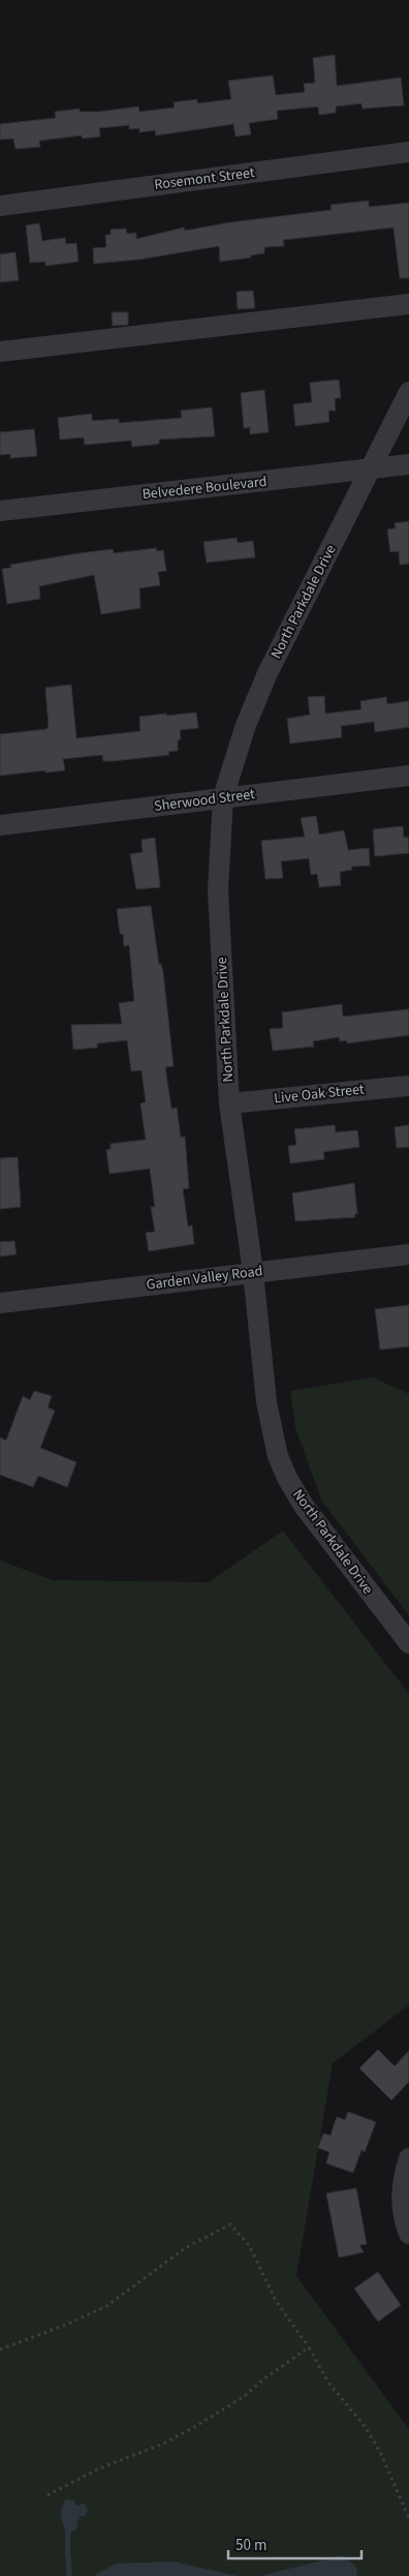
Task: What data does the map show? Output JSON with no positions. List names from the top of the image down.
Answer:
{
  "streets": {
    "street": [
      "Rosemont Street",
      "Belvedere Boulevard",
      "North Parkdale Drive",
      "Sherwood Street",
      "Live Oak Street",
      "Garden Valley Road"
    ]
  },
  "crossings": [
    ["Belvedere Boulevard", "North Parkdale Drive"],
    ["North Parkdale Drive", "Sherwood Street"],
    ["North Parkdale Drive", "Live Oak Street"],
    ["North Parkdale Drive", "Garden Valley Road"]
  ],
  "scale_bar": "50 m"
}
